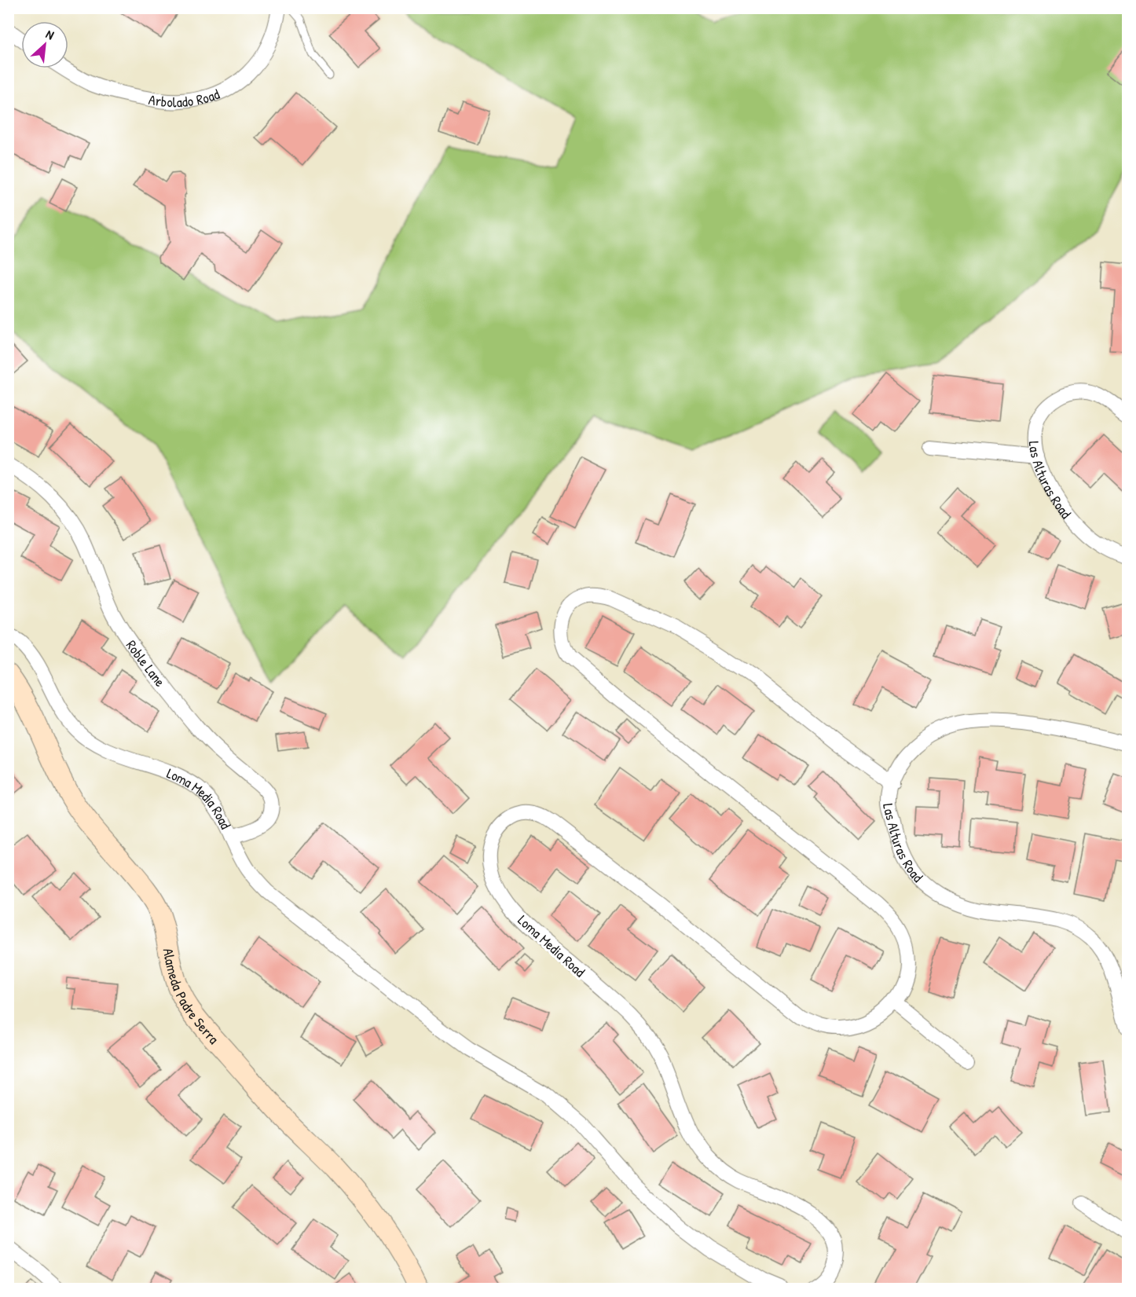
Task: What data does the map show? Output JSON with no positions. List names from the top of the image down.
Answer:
{
  "streets": {
    "street": [
      "Arbolado Road",
      "Las Alturas Road",
      "Roble Lane",
      "Loma Media Road",
      "Alameda Padre Serra"
    ]
  },
  "crossings": [
    ["Las Alturas Road", "Loma Media Road"],
    ["Roble Lane", "Loma Media Road"]
  ],
  "north": "top right"
}
